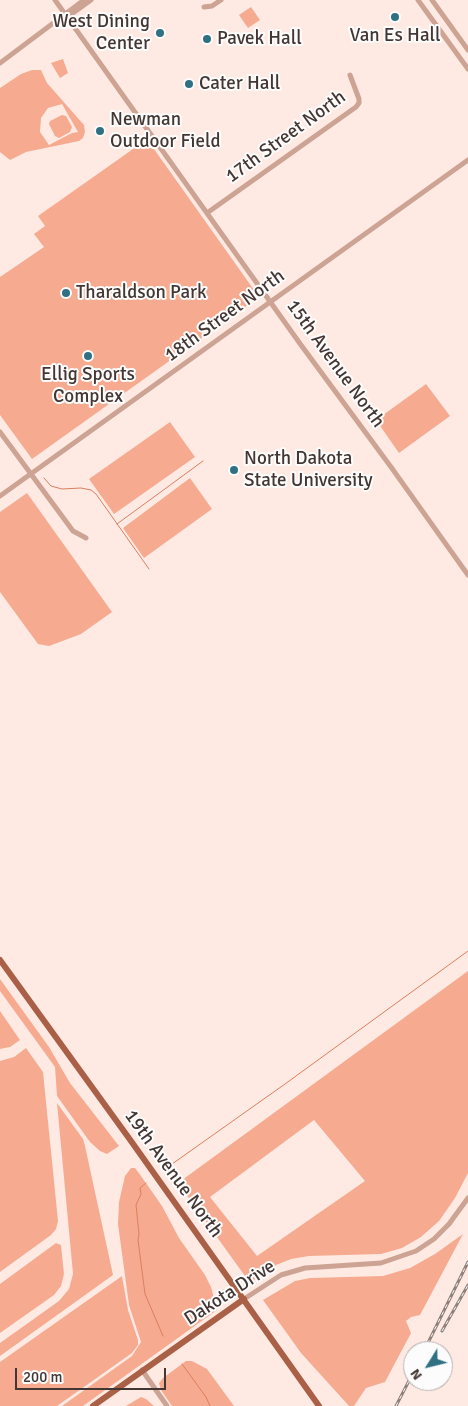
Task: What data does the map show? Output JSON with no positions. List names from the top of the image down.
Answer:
{
  "streets": {
    "main road": ["19th Avenue North", "Dakota Drive"],
    "street": ["17th Street North", "18th Street North", "15th Avenue North"]
  },
  "crossings": [
    ["17th Street North", "15th Avenue North"],
    ["18th Street North", "15th Avenue North"],
    ["19th Avenue North", "Dakota Drive"]
  ],
  "places": [
    "Van Es Hall",
    "West Dining Center",
    "Pavek Hall",
    "Cater Hall",
    "Newman Outdoor Field",
    "Tharaldson Park",
    "Ellig Sports Complex",
    "North Dakota State University"
  ],
  "scale_bar": "200 m",
  "north": "bottom left"
}
